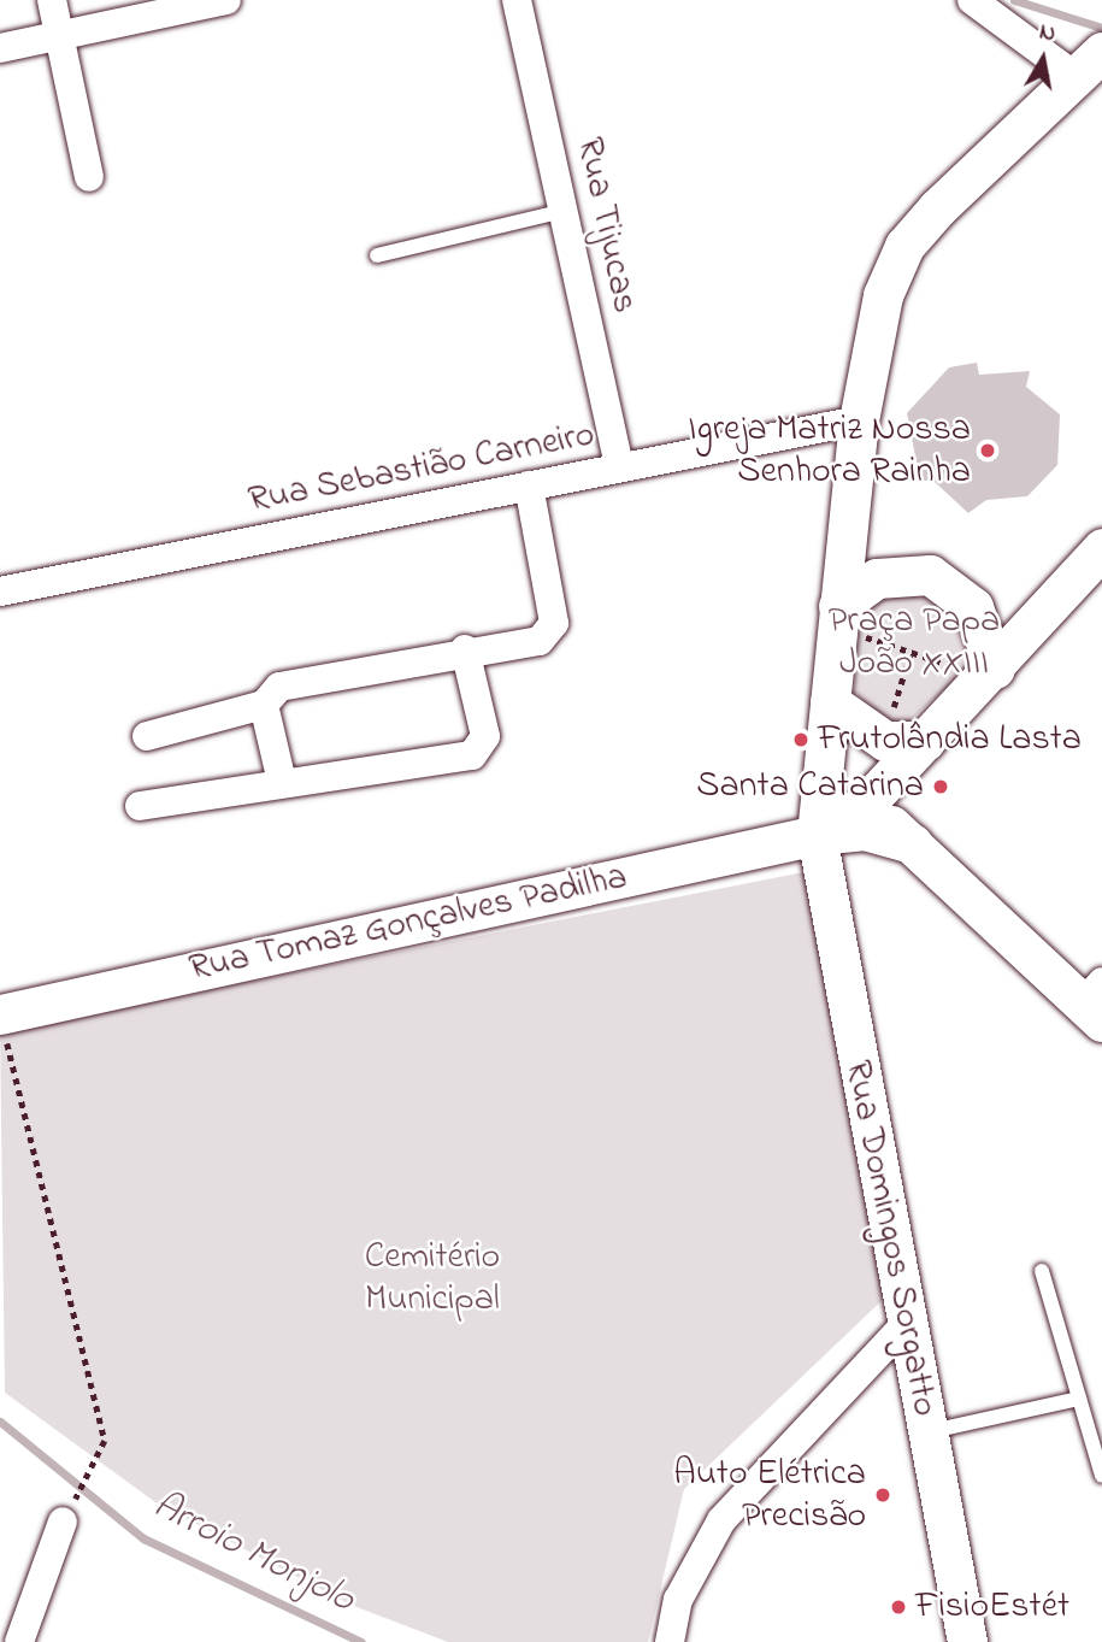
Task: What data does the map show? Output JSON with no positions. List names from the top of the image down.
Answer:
{
  "streets": {
    "main road": ["Rua Tomaz Gonçalves Padilha", "Rua Domingos Sorgatto"],
    "street": ["Rua Tijucas", "Rua Sebastião Carneiro"]
  },
  "crossings": [
    ["Rua Tijucas", "Rua Sebastião Carneiro"],
    ["Rua Sebastião Carneiro", "Rua Domingos Sorgatto"],
    ["Rua Tomaz Gonçalves Padilha", "Rua Domingos Sorgatto"]
  ],
  "water": ["Arroio Monjolo"],
  "parks": ["Praça Papa João XXIII", "Cemitério Municipal"],
  "places": [
    "Igreja Matriz Nossa Senhora Rainha",
    "Frutolândia Lasta",
    "Santa Catarina",
    "Auto Elétrica Precisão",
    "FisioEstét"
  ],
  "north": "top"
}
